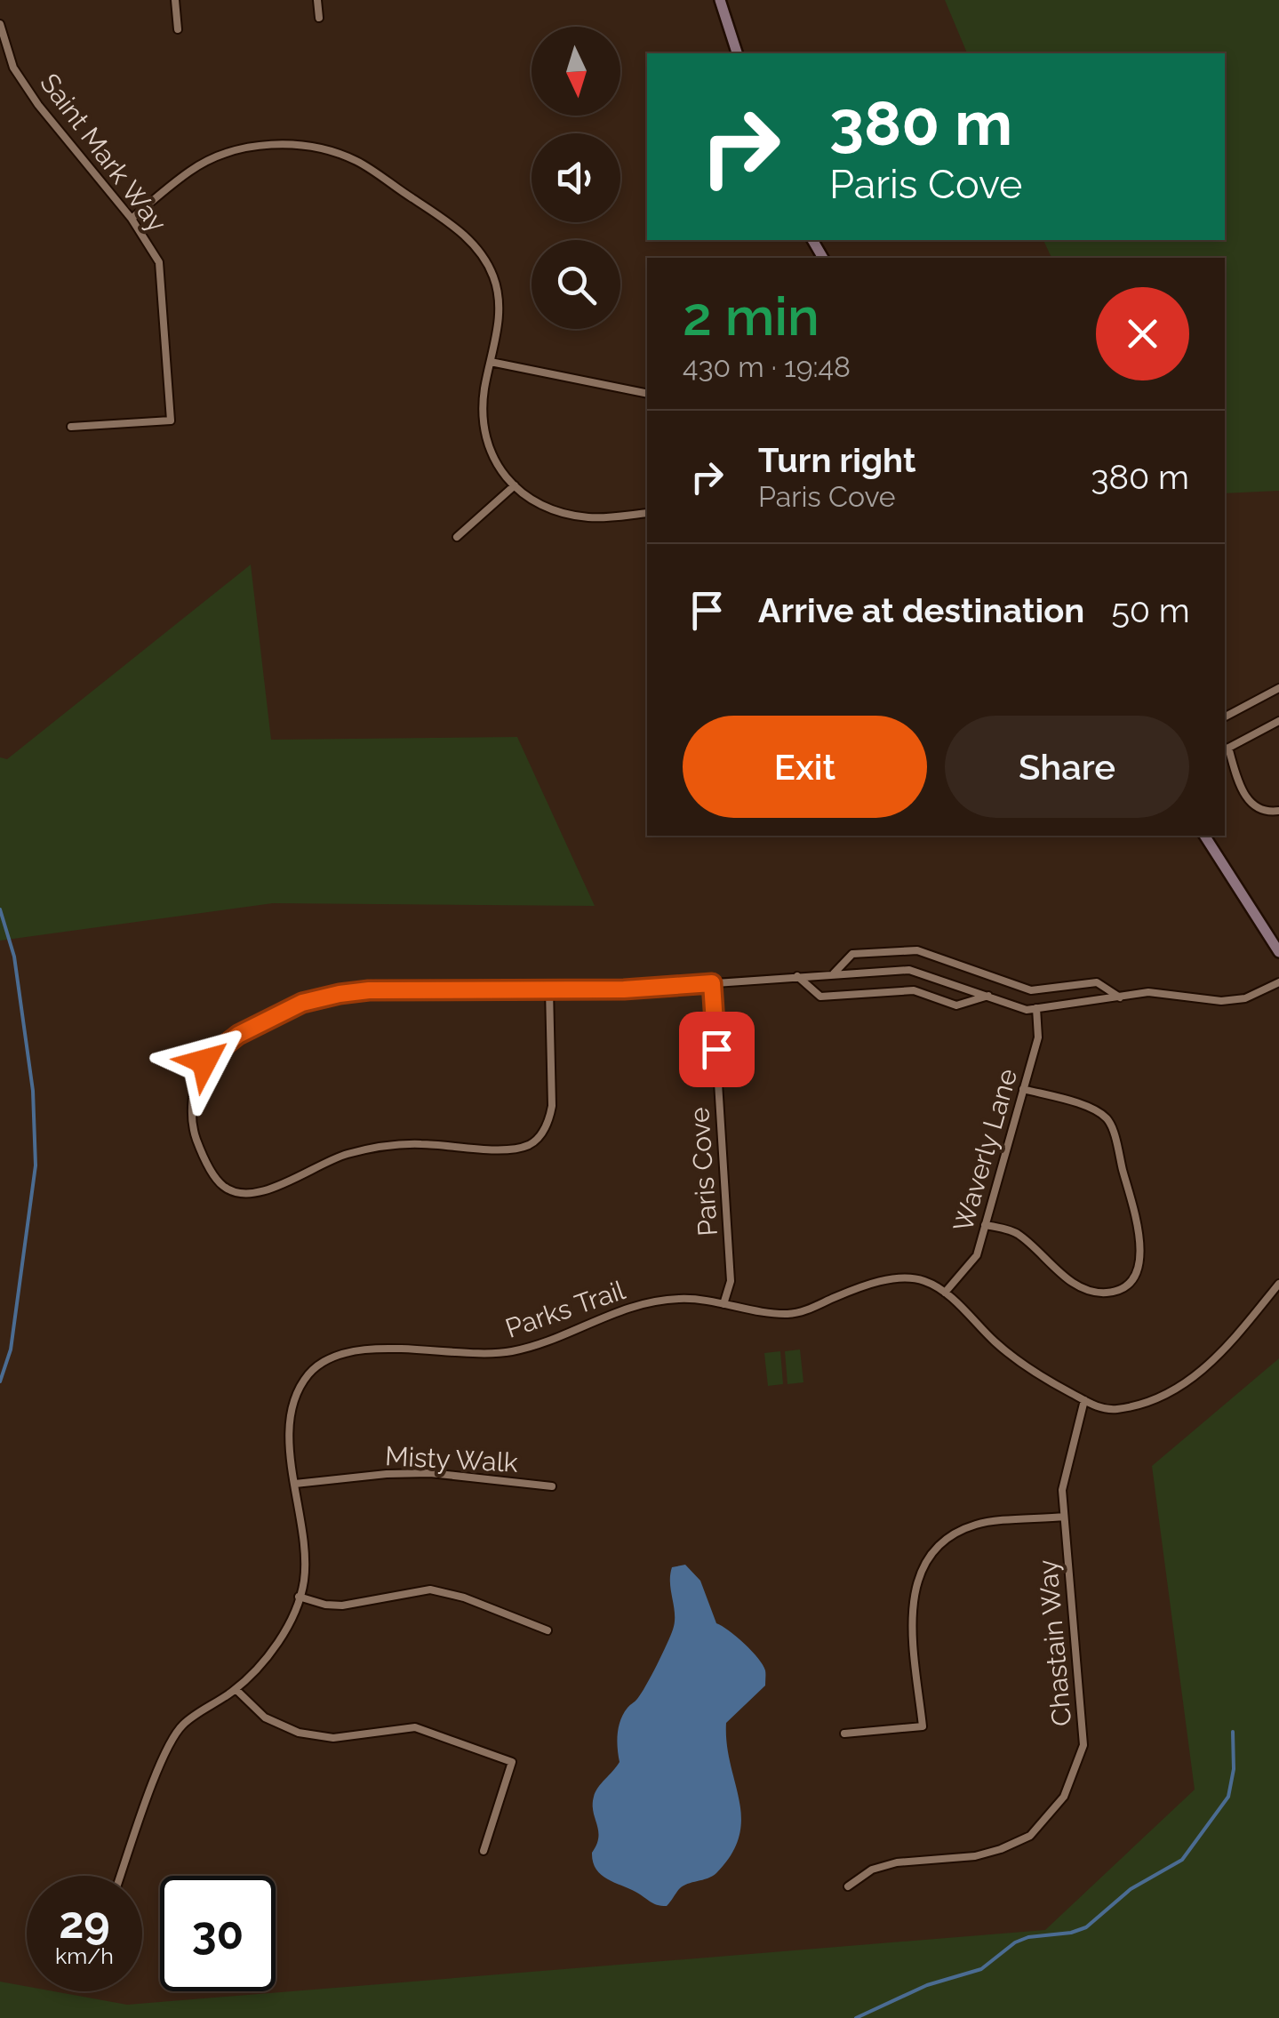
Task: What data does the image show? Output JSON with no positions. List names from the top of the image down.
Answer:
{
  "streets": {
    "street": [
      "Saint Mark Way",
      "Waverly Lane",
      "Paris Cove",
      "Parks Trail",
      "Misty Walk",
      "Chastain Way"
    ]
  },
  "crossings": [
    ["Waverly Lane", "Parks Trail"],
    ["Paris Cove", "Parks Trail"],
    ["Parks Trail", "Misty Walk"],
    ["Parks Trail", "Chastain Way"]
  ],
  "north": "bottom",
  "page": {
    "turn": ["380 m", "Paris Cove"],
    "heading": ["2 min", "430 m · 19:48"],
    "list": [
      {
        "name": "Turn right",
        "note": "Paris Cove",
        "value": "380 m"
      },
      {
        "name": "Arrive at destination",
        "value": "50 m"
      }
    ],
    "buttons": ["Exit", "Share"],
    "speed": "29 km/h",
    "limit": "30"
  }
}
